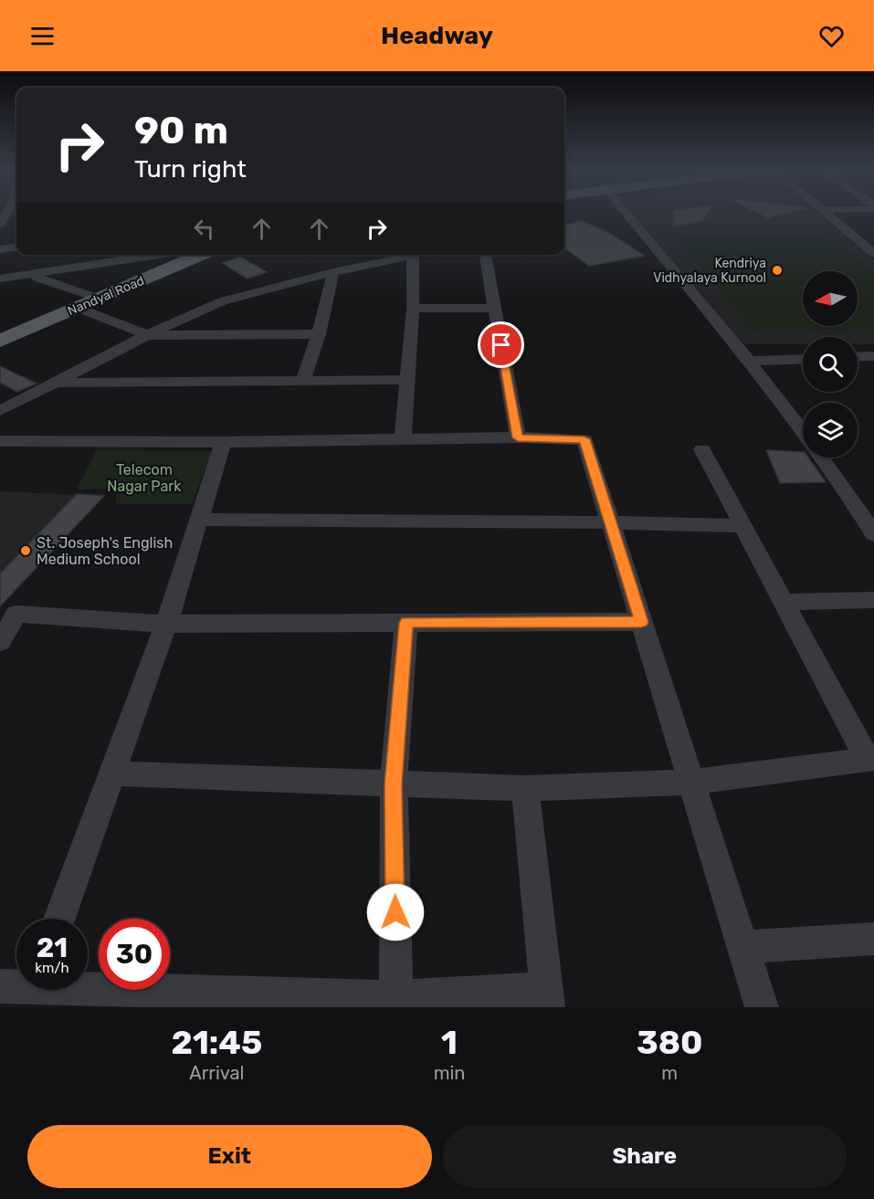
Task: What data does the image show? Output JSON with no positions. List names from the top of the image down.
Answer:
{
  "streets": {
    "main road": ["Nandyal Road"]
  },
  "parks": ["Telecom Nagar Park"],
  "places": ["Kendriya Vidhyalaya Kurnool", "St. Joseph's English Medium School"],
  "north": "left",
  "page": {
    "header": "Headway",
    "turn": ["90 m", "Turn right"],
    "speed": "21 km/h",
    "limit": "30",
    "eta": [
      "21:45",
      "Arrival",
      "1",
      "min",
      "380",
      "m"
    ],
    "buttons": ["Exit", "Share"]
  }
}
